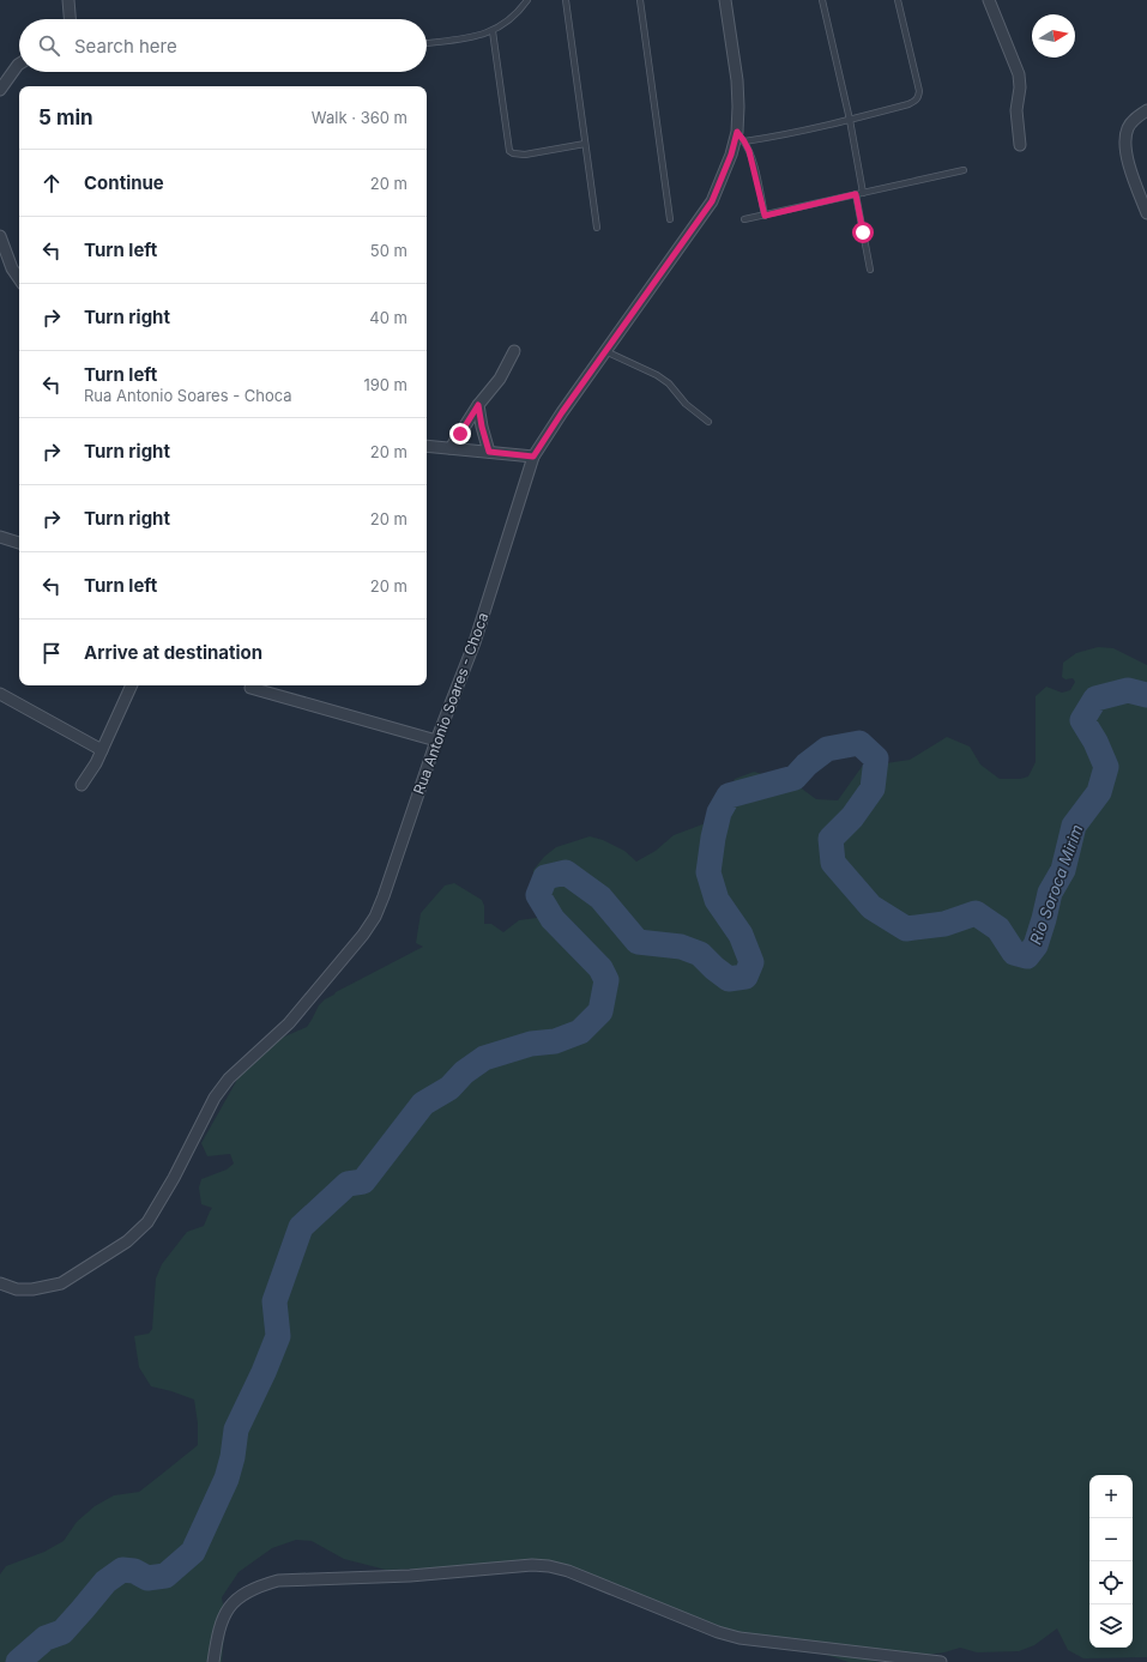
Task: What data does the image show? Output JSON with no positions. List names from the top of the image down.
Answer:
{
  "streets": {
    "street": ["Rua Antonio Soares - Choca"]
  },
  "water": ["Rio Soroca Mirim"],
  "north": "right",
  "page": {
    "search": "Search here",
    "heading": ["5 min", "Walk · 360 m"],
    "list": [
      ["Continue", "20 m"],
      ["Turn left", "50 m"],
      ["Turn right", "40 m"],
      ["Turn left", "Rua Antonio Soares - Choca", "190 m"],
      ["Turn right", "20 m"],
      ["Turn right", "20 m"],
      ["Turn left", "20 m"],
      "Arrive at destination"
    ],
    "map_buttons": ["+", "−"]
  }
}
